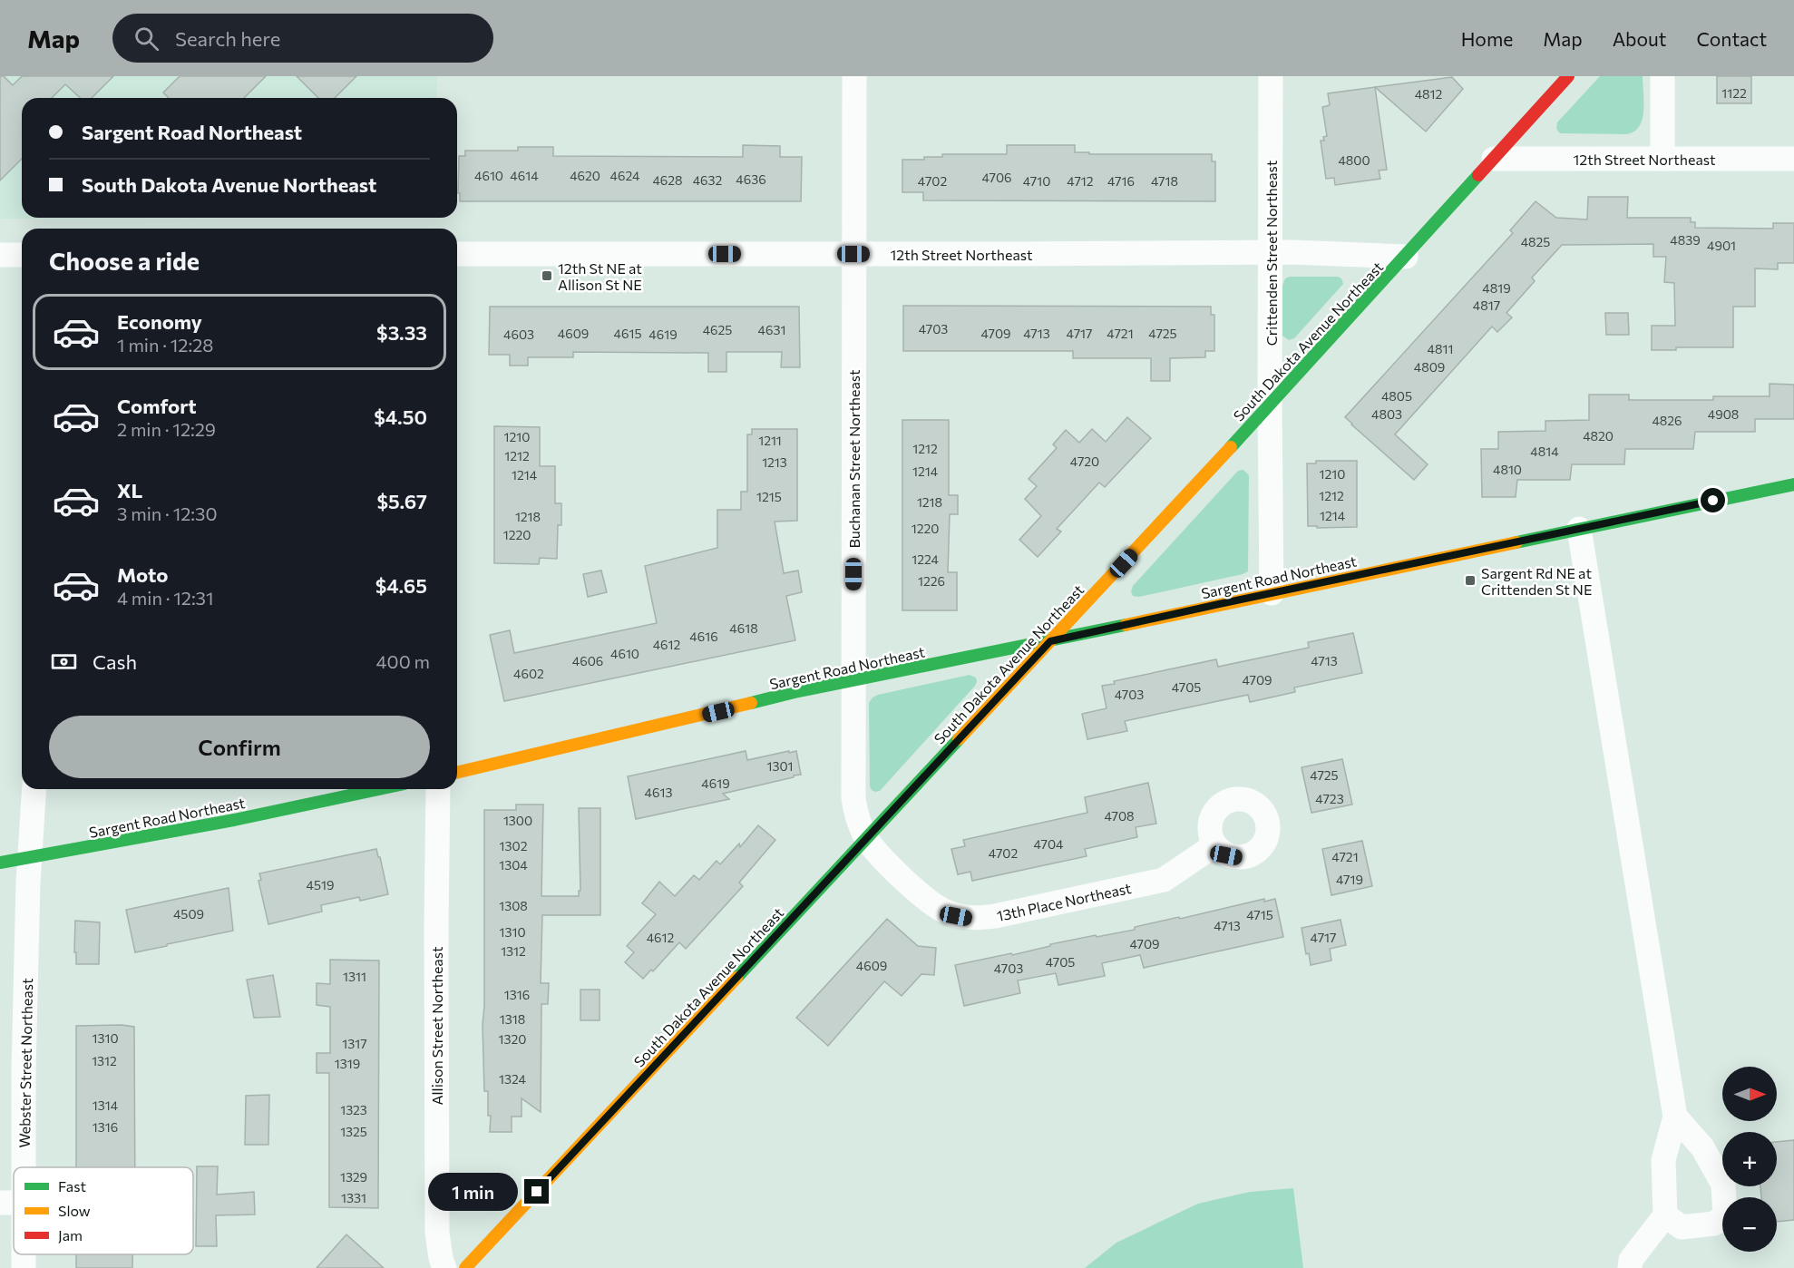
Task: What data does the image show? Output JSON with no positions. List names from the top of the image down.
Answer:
{
  "streets": {
    "main road": ["South Dakota Avenue Northeast", "Sargent Road Northeast"],
    "street": [
      "12th Street Northeast",
      "Crittenden Street Northeast",
      "Buchanan Street Northeast",
      "13th Place Northeast",
      "Allison Street Northeast",
      "Webster Street Northeast"
    ]
  },
  "crossings": [
    ["12th Street Northeast", "Crittenden Street Northeast"],
    ["12th Street Northeast", "South Dakota Avenue Northeast"],
    ["12th Street Northeast", "Buchanan Street Northeast"],
    ["Crittenden Street Northeast", "South Dakota Avenue Northeast"],
    ["Crittenden Street Northeast", "Sargent Road Northeast"],
    ["South Dakota Avenue Northeast", "Buchanan Street Northeast"],
    ["South Dakota Avenue Northeast", "Sargent Road Northeast"],
    ["South Dakota Avenue Northeast", "13th Place Northeast"],
    ["Buchanan Street Northeast", "Sargent Road Northeast"],
    ["Buchanan Street Northeast", "13th Place Northeast"],
    ["Sargent Road Northeast", "Webster Street Northeast"]
  ],
  "places": {
    "transit": ["12th St NE at Allison St NE", "Sargent Rd NE at Crittenden St NE"]
  },
  "house_numbers": [
    "1122",
    "4812",
    "4800",
    "4610",
    "4614",
    "4620",
    "4624",
    "4706",
    "4636",
    "4628",
    "4632",
    "4702",
    "4710",
    "4712",
    "4716",
    "4718",
    "4839",
    "4825",
    "4901",
    "4819",
    "4817",
    "4703",
    "4625",
    "4631",
    "4609",
    "4615",
    "4709",
    "4713",
    "4717",
    "4721",
    "4725",
    "4603",
    "4619",
    "4811",
    "4809",
    "4805",
    "4803",
    "4908",
    "4826",
    "4820",
    "1210",
    "1211",
    "1212",
    "4814",
    "1212",
    "4720",
    "1213",
    "4810",
    "1214",
    "1210",
    "1214",
    "1212",
    "1215",
    "1218",
    "1214",
    "1218",
    "1220",
    "1220",
    "1224",
    "1226",
    "4618",
    "4616",
    "4612",
    "4610",
    "4606",
    "4713",
    "4602",
    "4709",
    "4705",
    "4703",
    "1301",
    "4725",
    "4619",
    "4613",
    "4723",
    "4708",
    "1300",
    "4704",
    "1302",
    "4702",
    "4721",
    "1304",
    "4719",
    "4519",
    "1308",
    "4509",
    "4715",
    "4713",
    "1310",
    "4612",
    "4717",
    "4709",
    "1312",
    "4705",
    "4609",
    "4703",
    "1311",
    "1316",
    "1318",
    "1310",
    "1320",
    "1317",
    "1312",
    "1319",
    "1324",
    "1314",
    "1323",
    "1316",
    "1325",
    "1329",
    "1331"
  ],
  "legend": ["Fast", "Slow", "Jam"],
  "north": "right",
  "page": {
    "header": "Map",
    "search": "Search here",
    "nav": [
      "Home",
      "Map",
      "About",
      "Contact"
    ],
    "banner": ["Sargent Road Northeast", "South Dakota Avenue Northeast"],
    "heading": "Choose a ride",
    "list": [
      {
        "name": "Economy",
        "note": "1 min · 12:28",
        "value": "$3.33"
      },
      {
        "name": "Comfort",
        "note": "2 min · 12:29",
        "value": "$4.50"
      },
      {
        "name": "XL",
        "note": "3 min · 12:30",
        "value": "$5.67"
      },
      {
        "name": "Moto",
        "note": "4 min · 12:31",
        "value": "$4.65"
      }
    ],
    "pay": ["Cash", "400 m"],
    "buttons": "Confirm",
    "map_buttons": ["+", "−"],
    "bubble": "1 min"
  }
}
